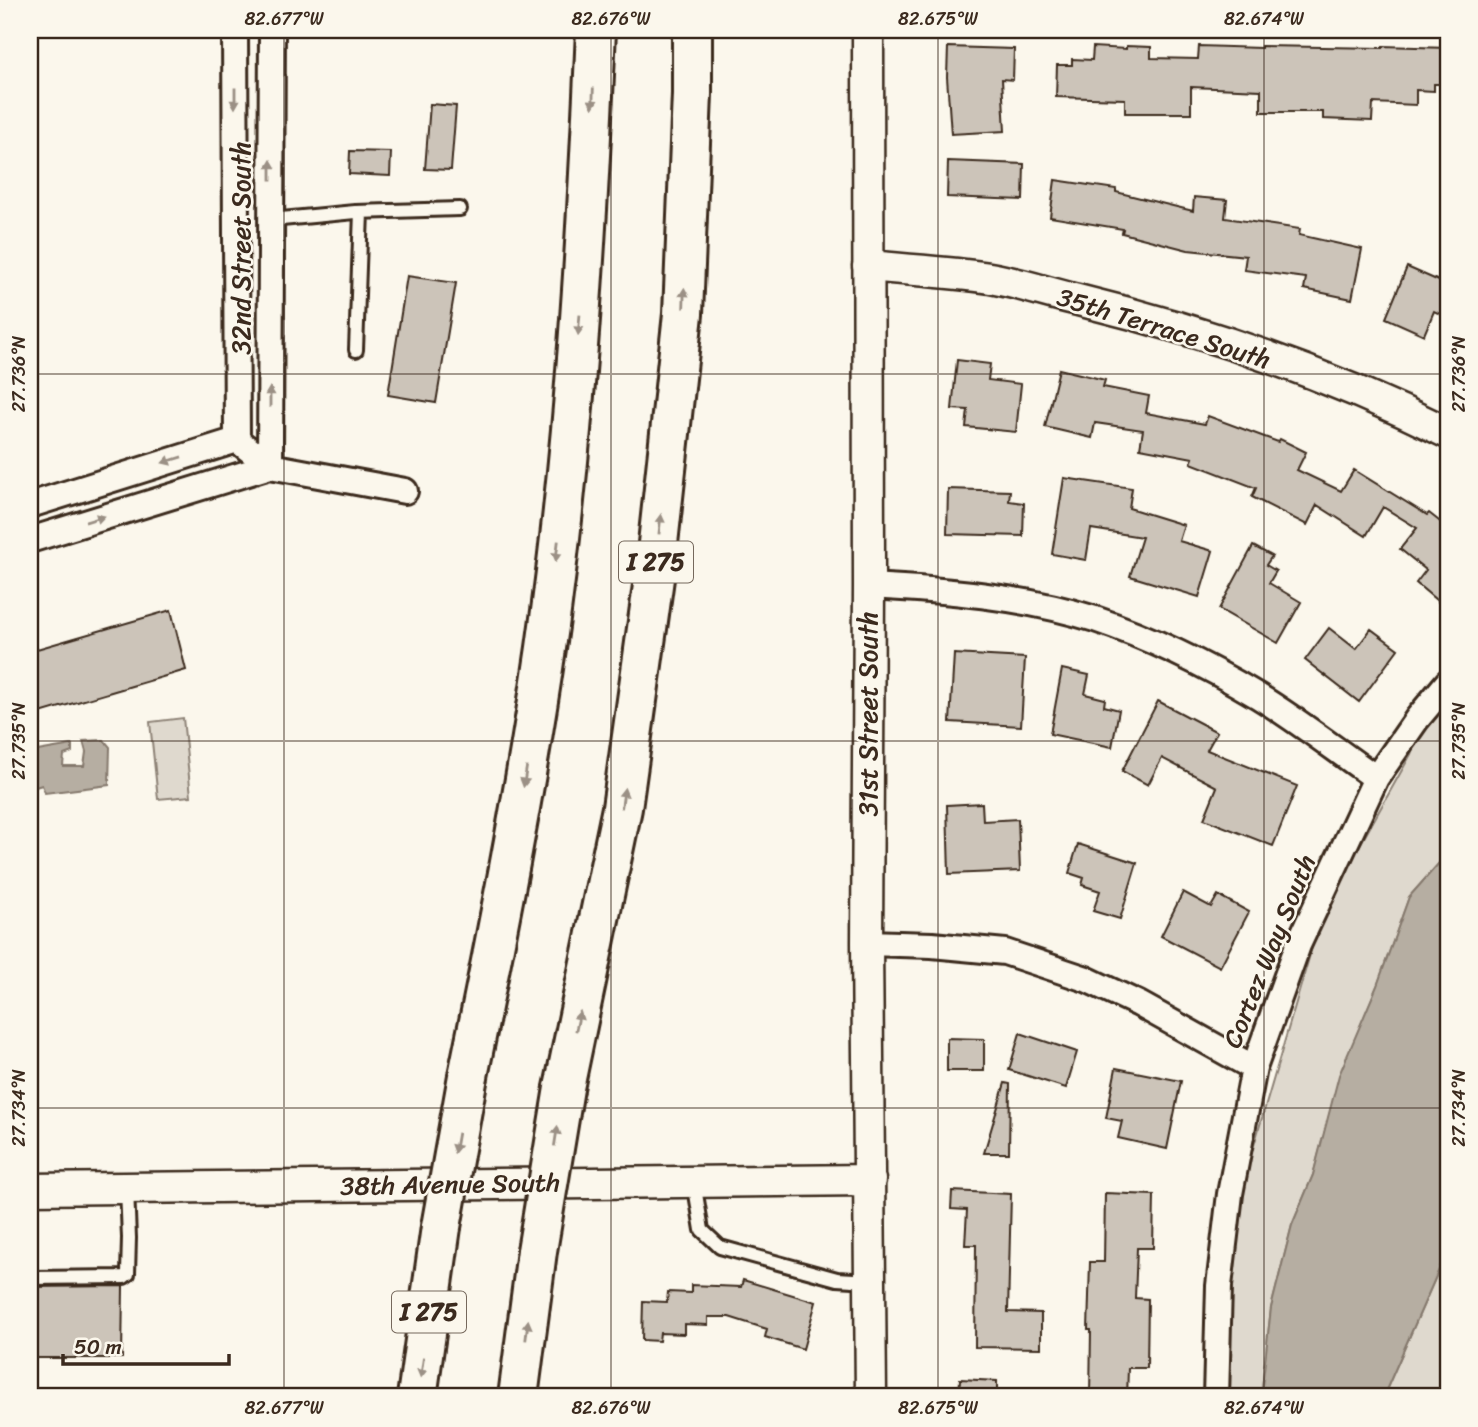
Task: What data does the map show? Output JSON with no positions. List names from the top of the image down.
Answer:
{
  "streets": {
    "highway": ["I 275"],
    "street": [
      "32nd Street South",
      "35th Terrace South",
      "31st Street South",
      "Cortez Way South",
      "38th Avenue South"
    ]
  },
  "crossings": [
    ["35th Terrace South", "31st Street South"],
    ["31st Street South", "38th Avenue South"]
  ],
  "scale_bar": "50 m",
  "coordinates": [
    "82.677°W",
    "82.676°W",
    "82.675°W",
    "82.674°W",
    "27.736°N",
    "27.735°N",
    "27.734°N"
  ]
}
